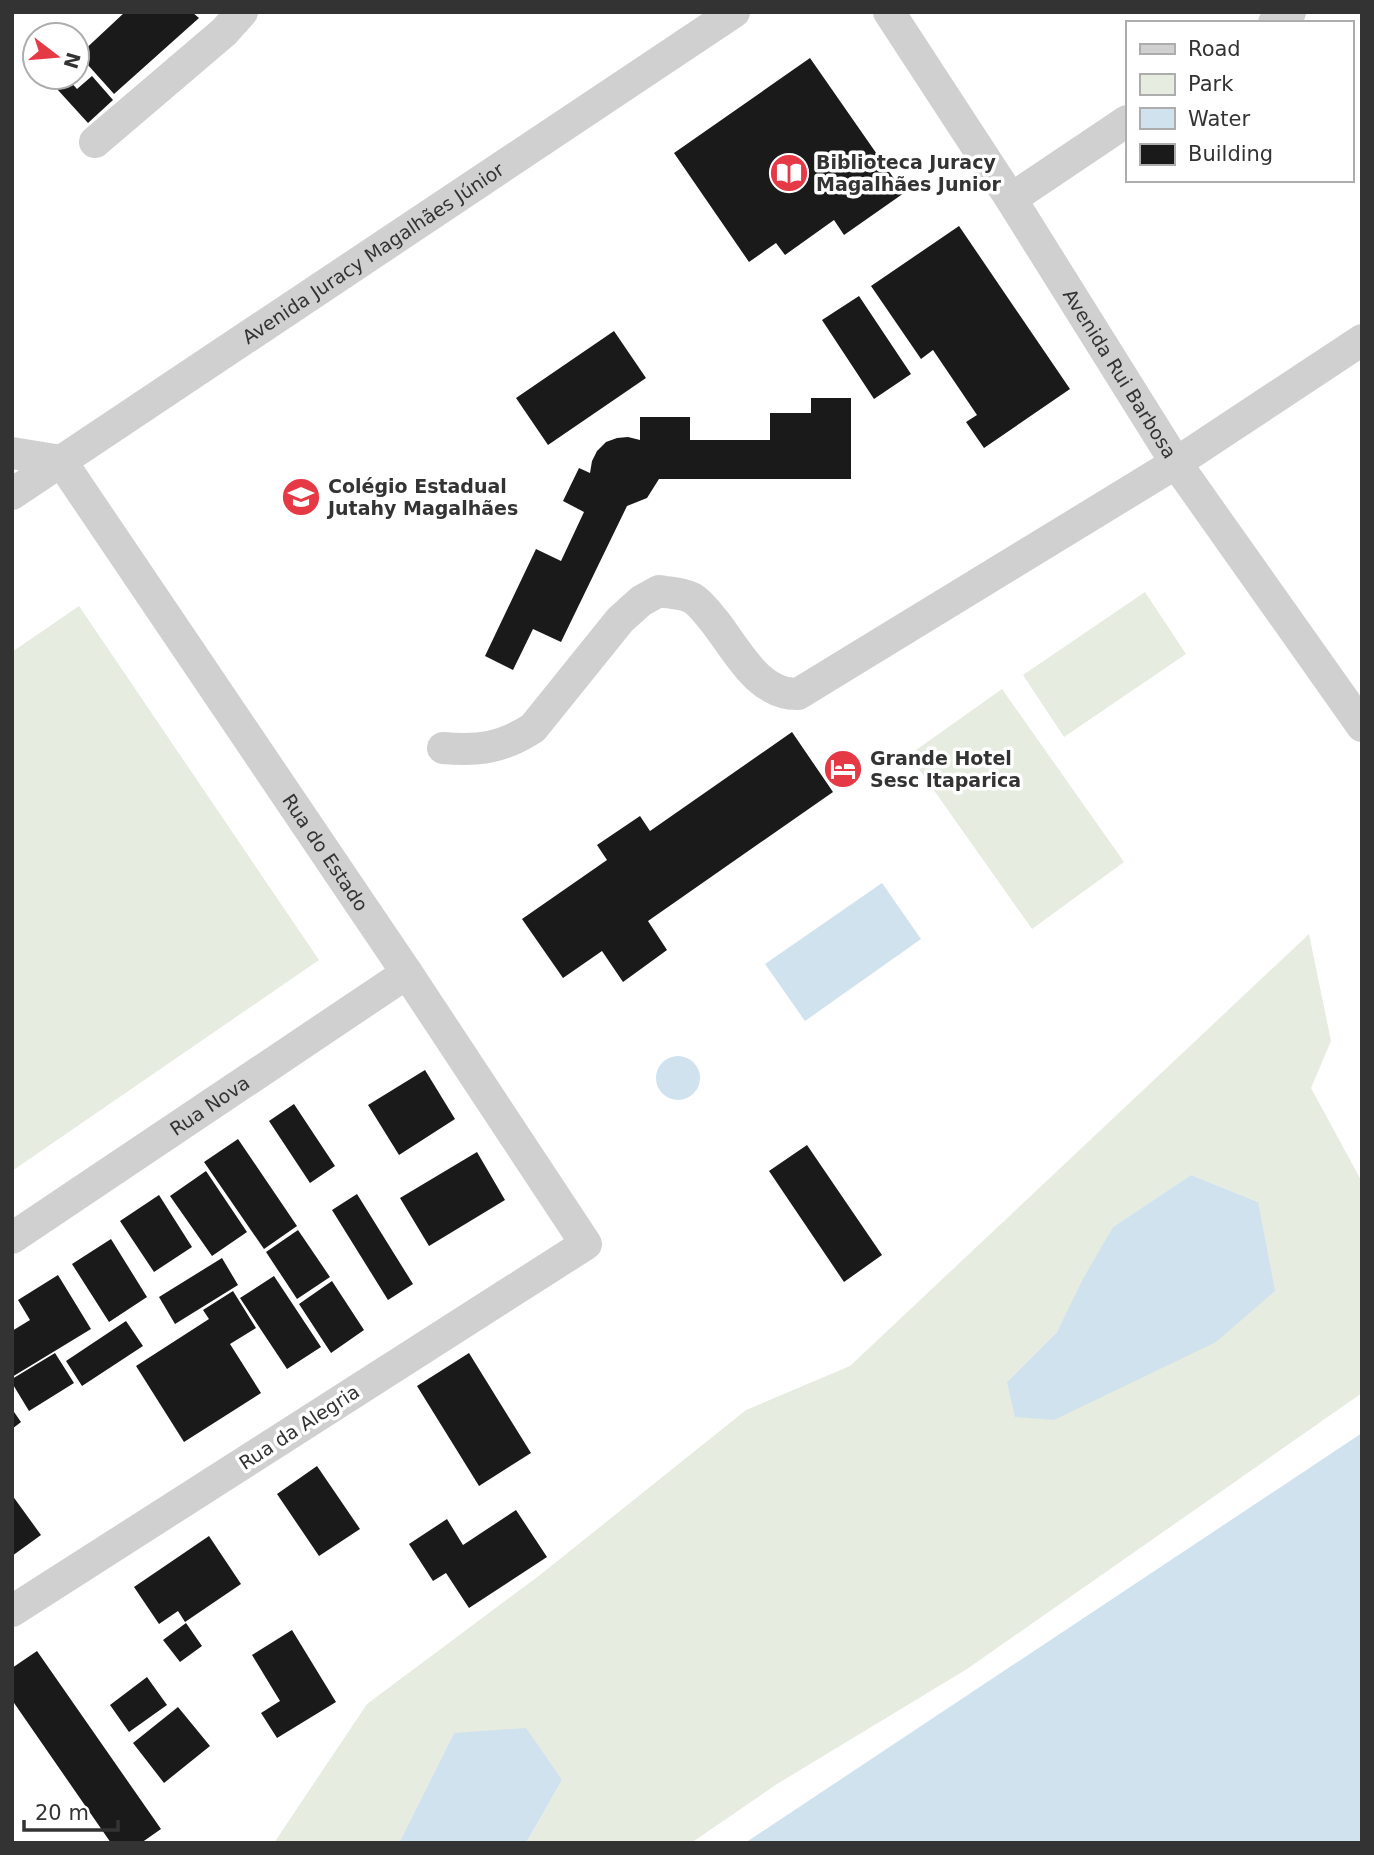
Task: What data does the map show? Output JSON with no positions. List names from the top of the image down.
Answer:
{
  "streets": {
    "street": [
      "Avenida Juracy Magalhães Júnior",
      "Avenida Rui Barbosa",
      "Rua do Estado",
      "Rua Nova",
      "Rua da Alegria"
    ]
  },
  "crossings": [
    ["Avenida Juracy Magalhães Júnior", "Rua do Estado"],
    ["Rua do Estado", "Rua Nova"],
    ["Rua do Estado", "Rua da Alegria"]
  ],
  "places": {
    "library": ["Biblioteca Juracy Magalhães Junior"],
    "school or university": ["Colégio Estadual Jutahy Magalhães"],
    "hotel": ["Grande Hotel Sesc Itaparica"]
  },
  "legend": [
    "Road",
    "Park",
    "Water",
    "Building"
  ],
  "scale_bar": "20 m",
  "north": "right"
}
